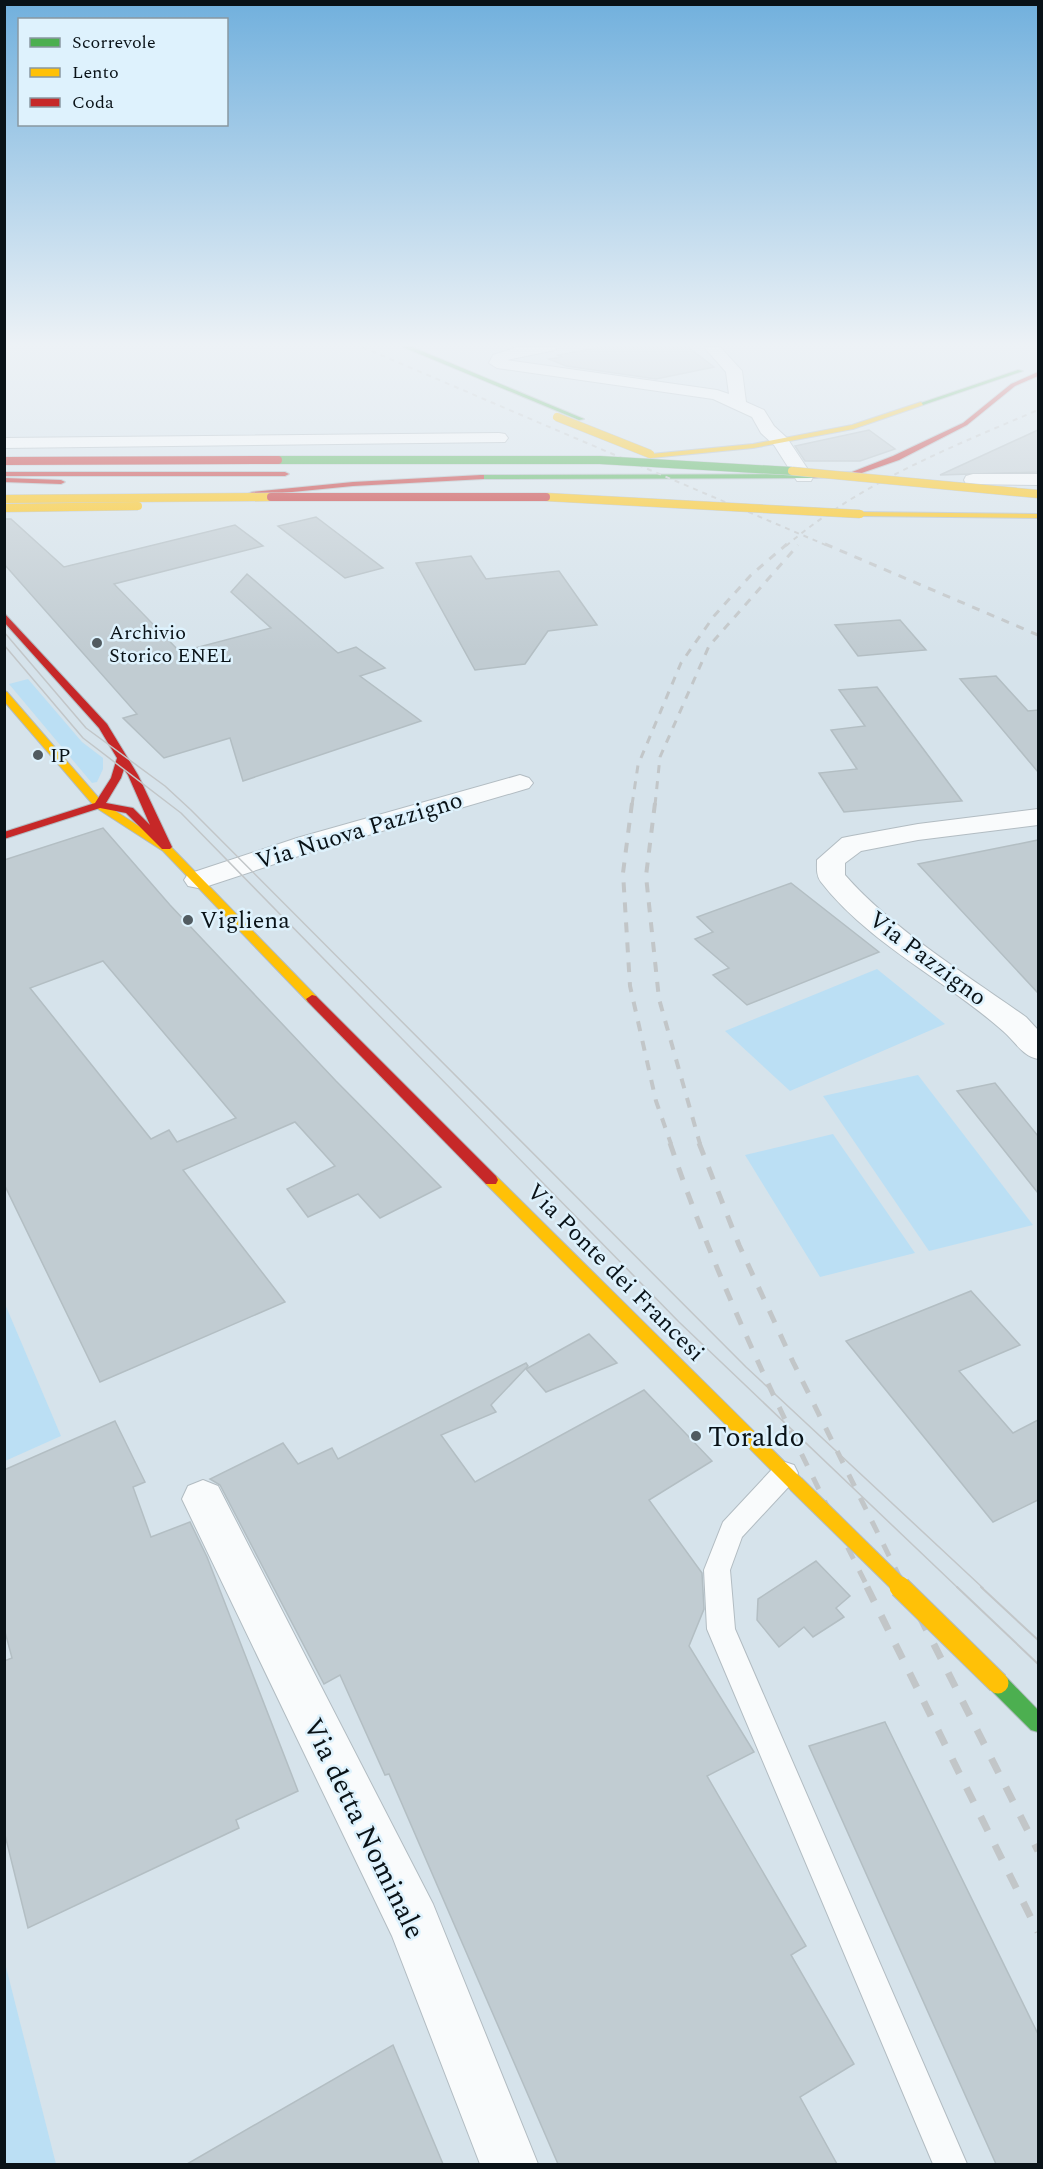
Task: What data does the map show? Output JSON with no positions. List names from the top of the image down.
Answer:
{
  "streets": {
    "main road": ["Via Ponte dei Francesi"],
    "street": ["Via Nuova Pazzigno", "Via Pazzigno", "Via detta Nominale"]
  },
  "crossings": [
    ["Via Nuova Pazzigno", "Via Ponte dei Francesi"]
  ],
  "places": [
    "Archivio Storico ENEL",
    "IP",
    "Vigliena",
    "Toraldo"
  ],
  "legend": ["Scorrevole", "Lento", "Coda"]
}
